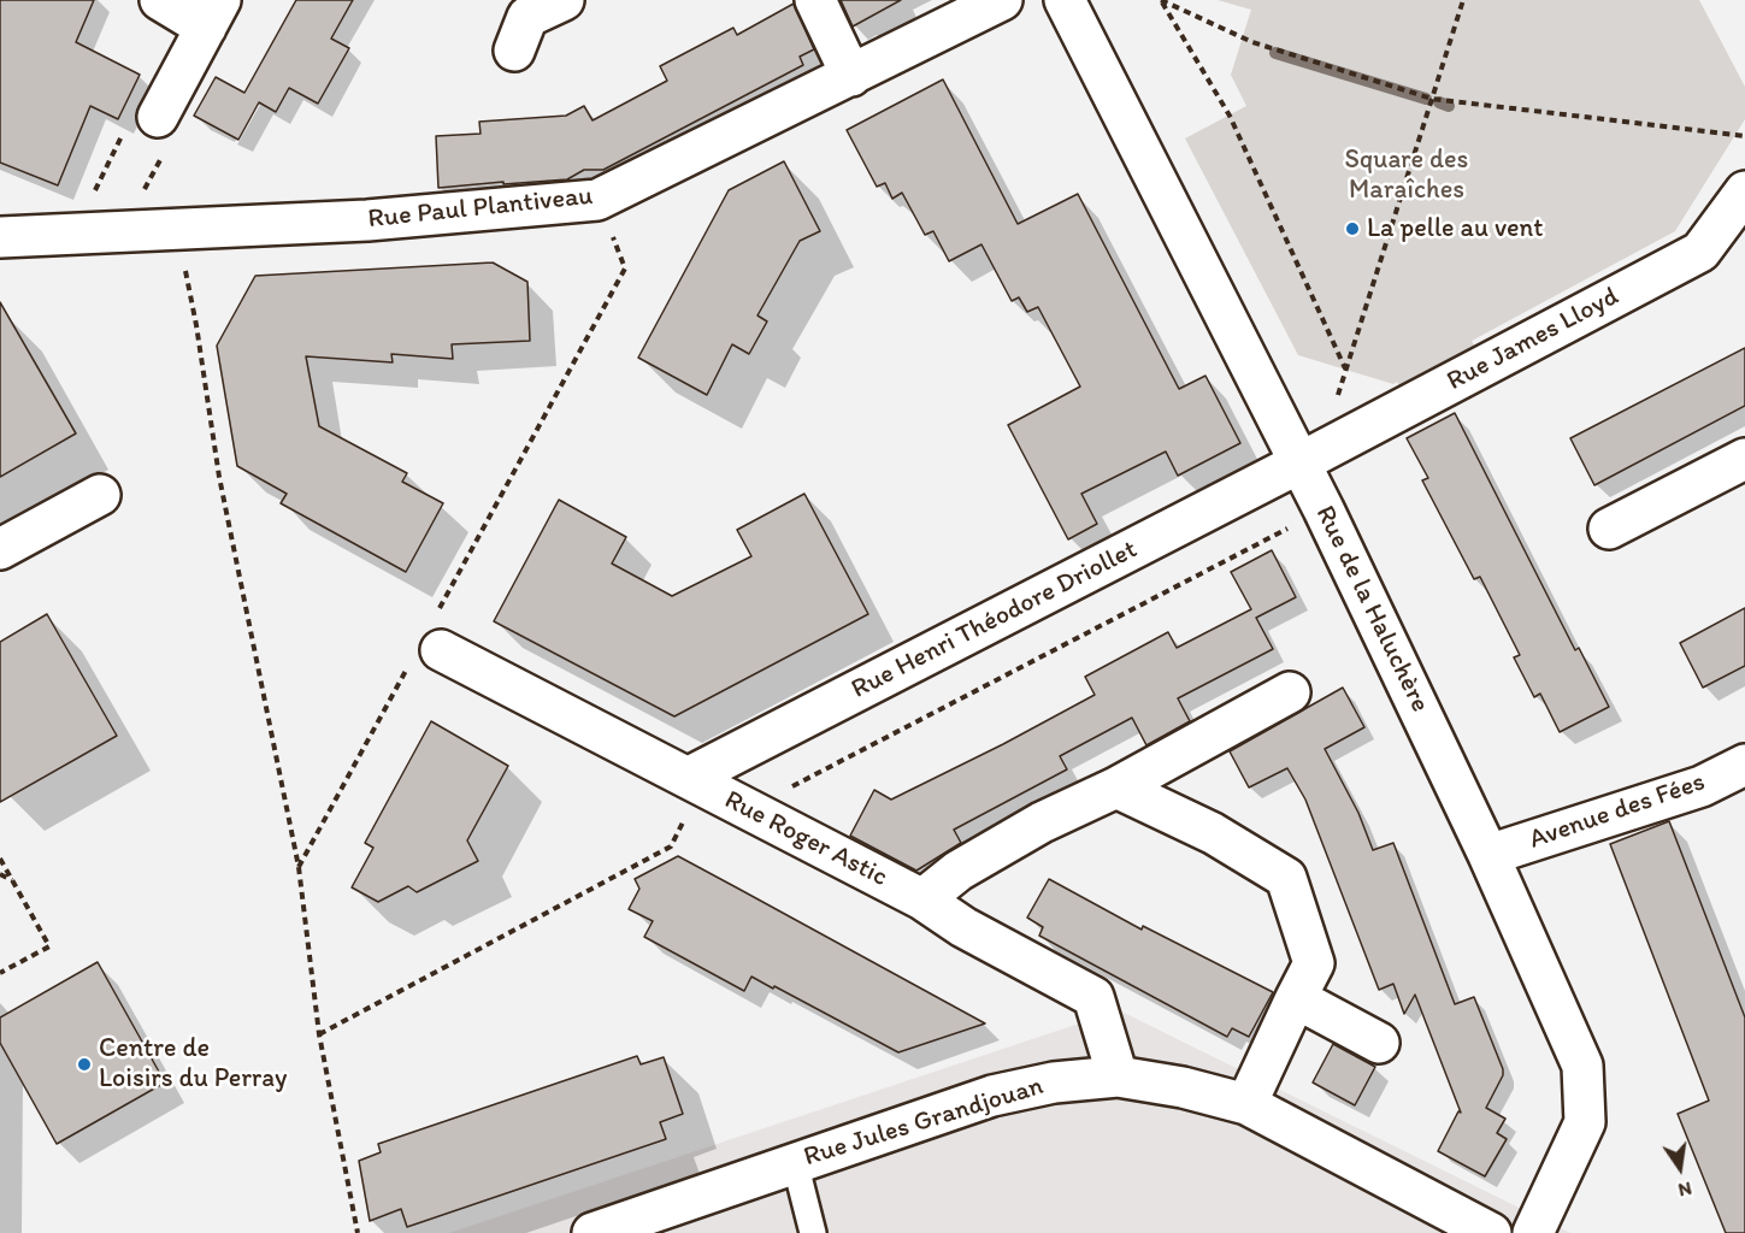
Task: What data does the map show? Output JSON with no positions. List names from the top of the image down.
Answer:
{
  "streets": {
    "street": [
      "Rue Paul Plantiveau",
      "Rue James Lloyd",
      "Rue de la Haluchère",
      "Rue Henri Théodore Driollet",
      "Avenue des Fées",
      "Rue Roger Astic",
      "Rue Jules Grandjouan"
    ]
  },
  "crossings": [
    ["Rue James Lloyd", "Rue de la Haluchère"],
    ["Rue James Lloyd", "Rue Henri Théodore Driollet"],
    ["Rue de la Haluchère", "Rue Henri Théodore Driollet"],
    ["Rue de la Haluchère", "Avenue des Fées"],
    ["Rue Henri Théodore Driollet", "Rue Roger Astic"],
    ["Rue Roger Astic", "Rue Jules Grandjouan"]
  ],
  "parks": ["Square des Maraîches"],
  "places": ["La pelle au vent", "Centre de Loisirs du Perray"],
  "north": "bottom"
}
